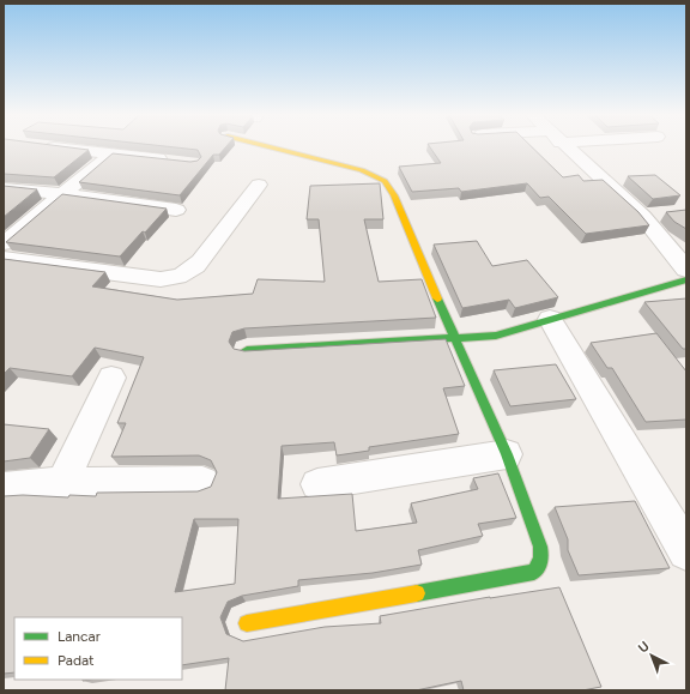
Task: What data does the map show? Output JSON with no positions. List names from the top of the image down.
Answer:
{
  "legend": ["Lancar", "Padat"],
  "north": "top left"
}
